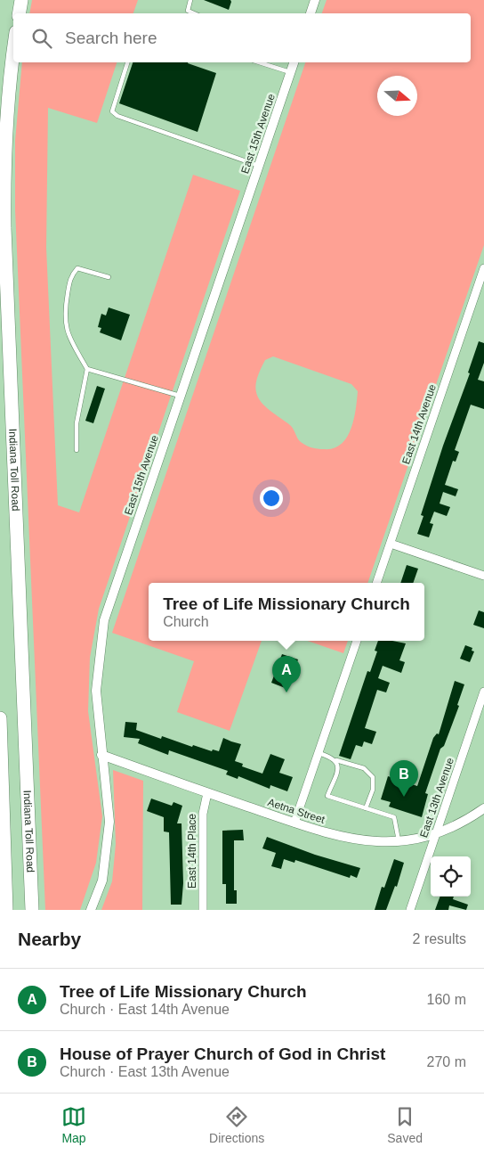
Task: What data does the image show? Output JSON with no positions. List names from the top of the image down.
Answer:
{
  "streets": {
    "highway": ["Indiana Toll Road"],
    "street": [
      "East 15th Avenue",
      "East 14th Avenue",
      "East 13th Avenue",
      "Aetna Street",
      "East 14th Place"
    ]
  },
  "crossings": [
    ["East 15th Avenue", "Aetna Street"],
    ["East 13th Avenue", "Aetna Street"],
    ["Aetna Street", "East 14th Place"]
  ],
  "north": "right",
  "page": {
    "search": "Search here",
    "popup": ["Tree of Life Missionary Church", "Church"],
    "pins": ["A", "B"],
    "heading": ["Nearby", "2 results"],
    "list": [
      {
        "mark": "A",
        "name": "Tree of Life Missionary Church",
        "note": "Church · East 14th Avenue",
        "value": "160 m"
      },
      {
        "mark": "B",
        "name": "House of Prayer Church of God in Christ",
        "note": "Church · East 13th Avenue",
        "value": "270 m"
      }
    ],
    "nav": ["Map", "Directions", "Saved"]
  }
}
